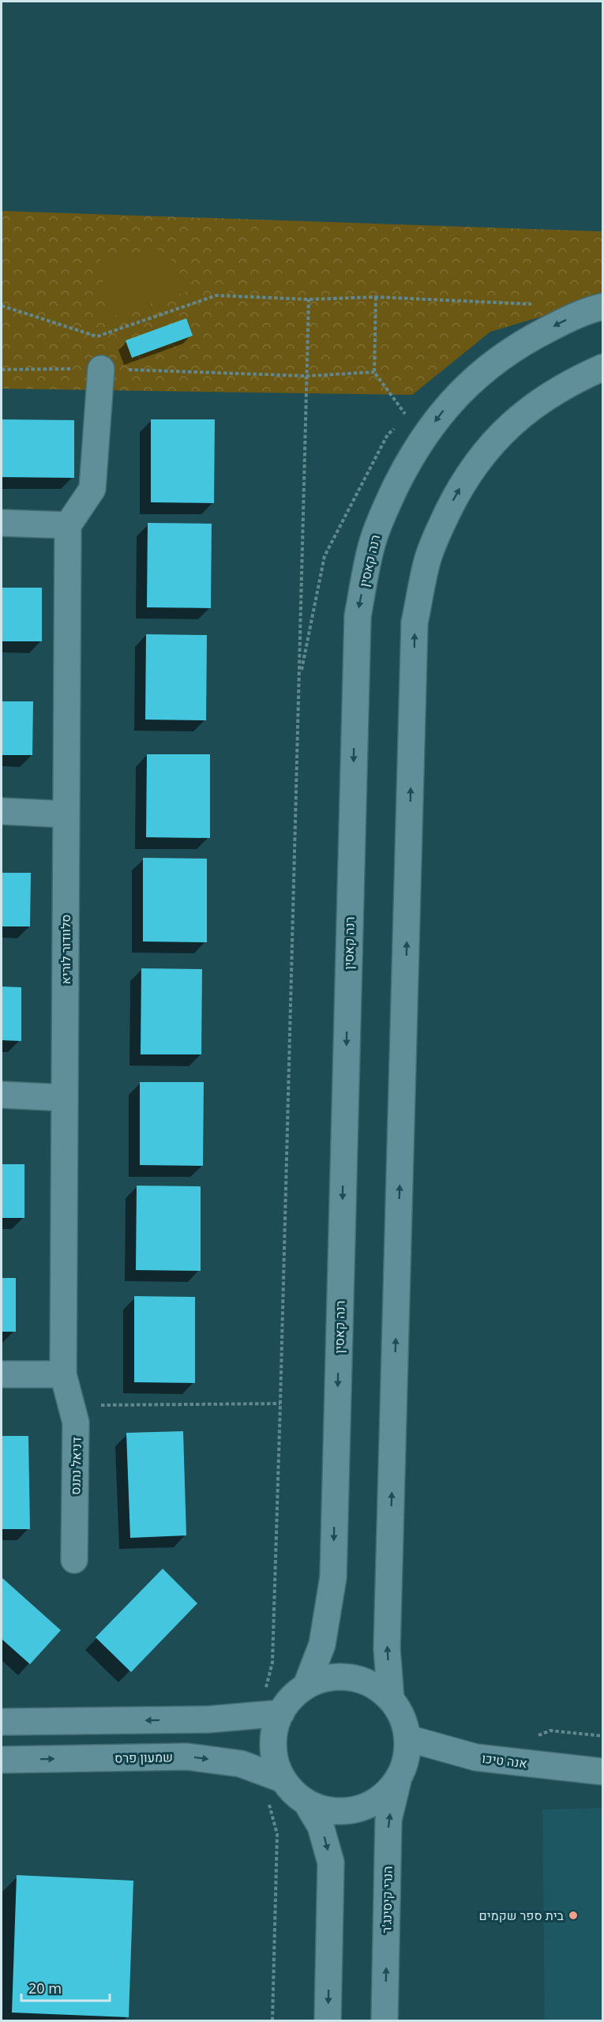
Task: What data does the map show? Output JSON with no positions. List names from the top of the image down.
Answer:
{
  "streets": {
    "street": [
      "רנה קאסין",
      "סלוודור לוריא",
      "דניאל נתנס",
      "שמעון פרס",
      "אנה טיכו",
      "הנרי קיסינג'ר"
    ]
  },
  "crossings": [
    ["רנה קאסין", "שמעון פרס"],
    ["רנה קאסין", "אנה טיכו"],
    ["רנה קאסין", "הנרי קיסינג'ר"],
    ["סלוודור לוריא", "דניאל נתנס"],
    ["שמעון פרס", "אנה טיכו"],
    ["שמעון פרס", "הנרי קיסינג'ר"],
    ["אנה טיכו", "הנרי קיסינג'ר"]
  ],
  "places": ["בית ספר שקמים"],
  "scale_bar": "20 m"
}
